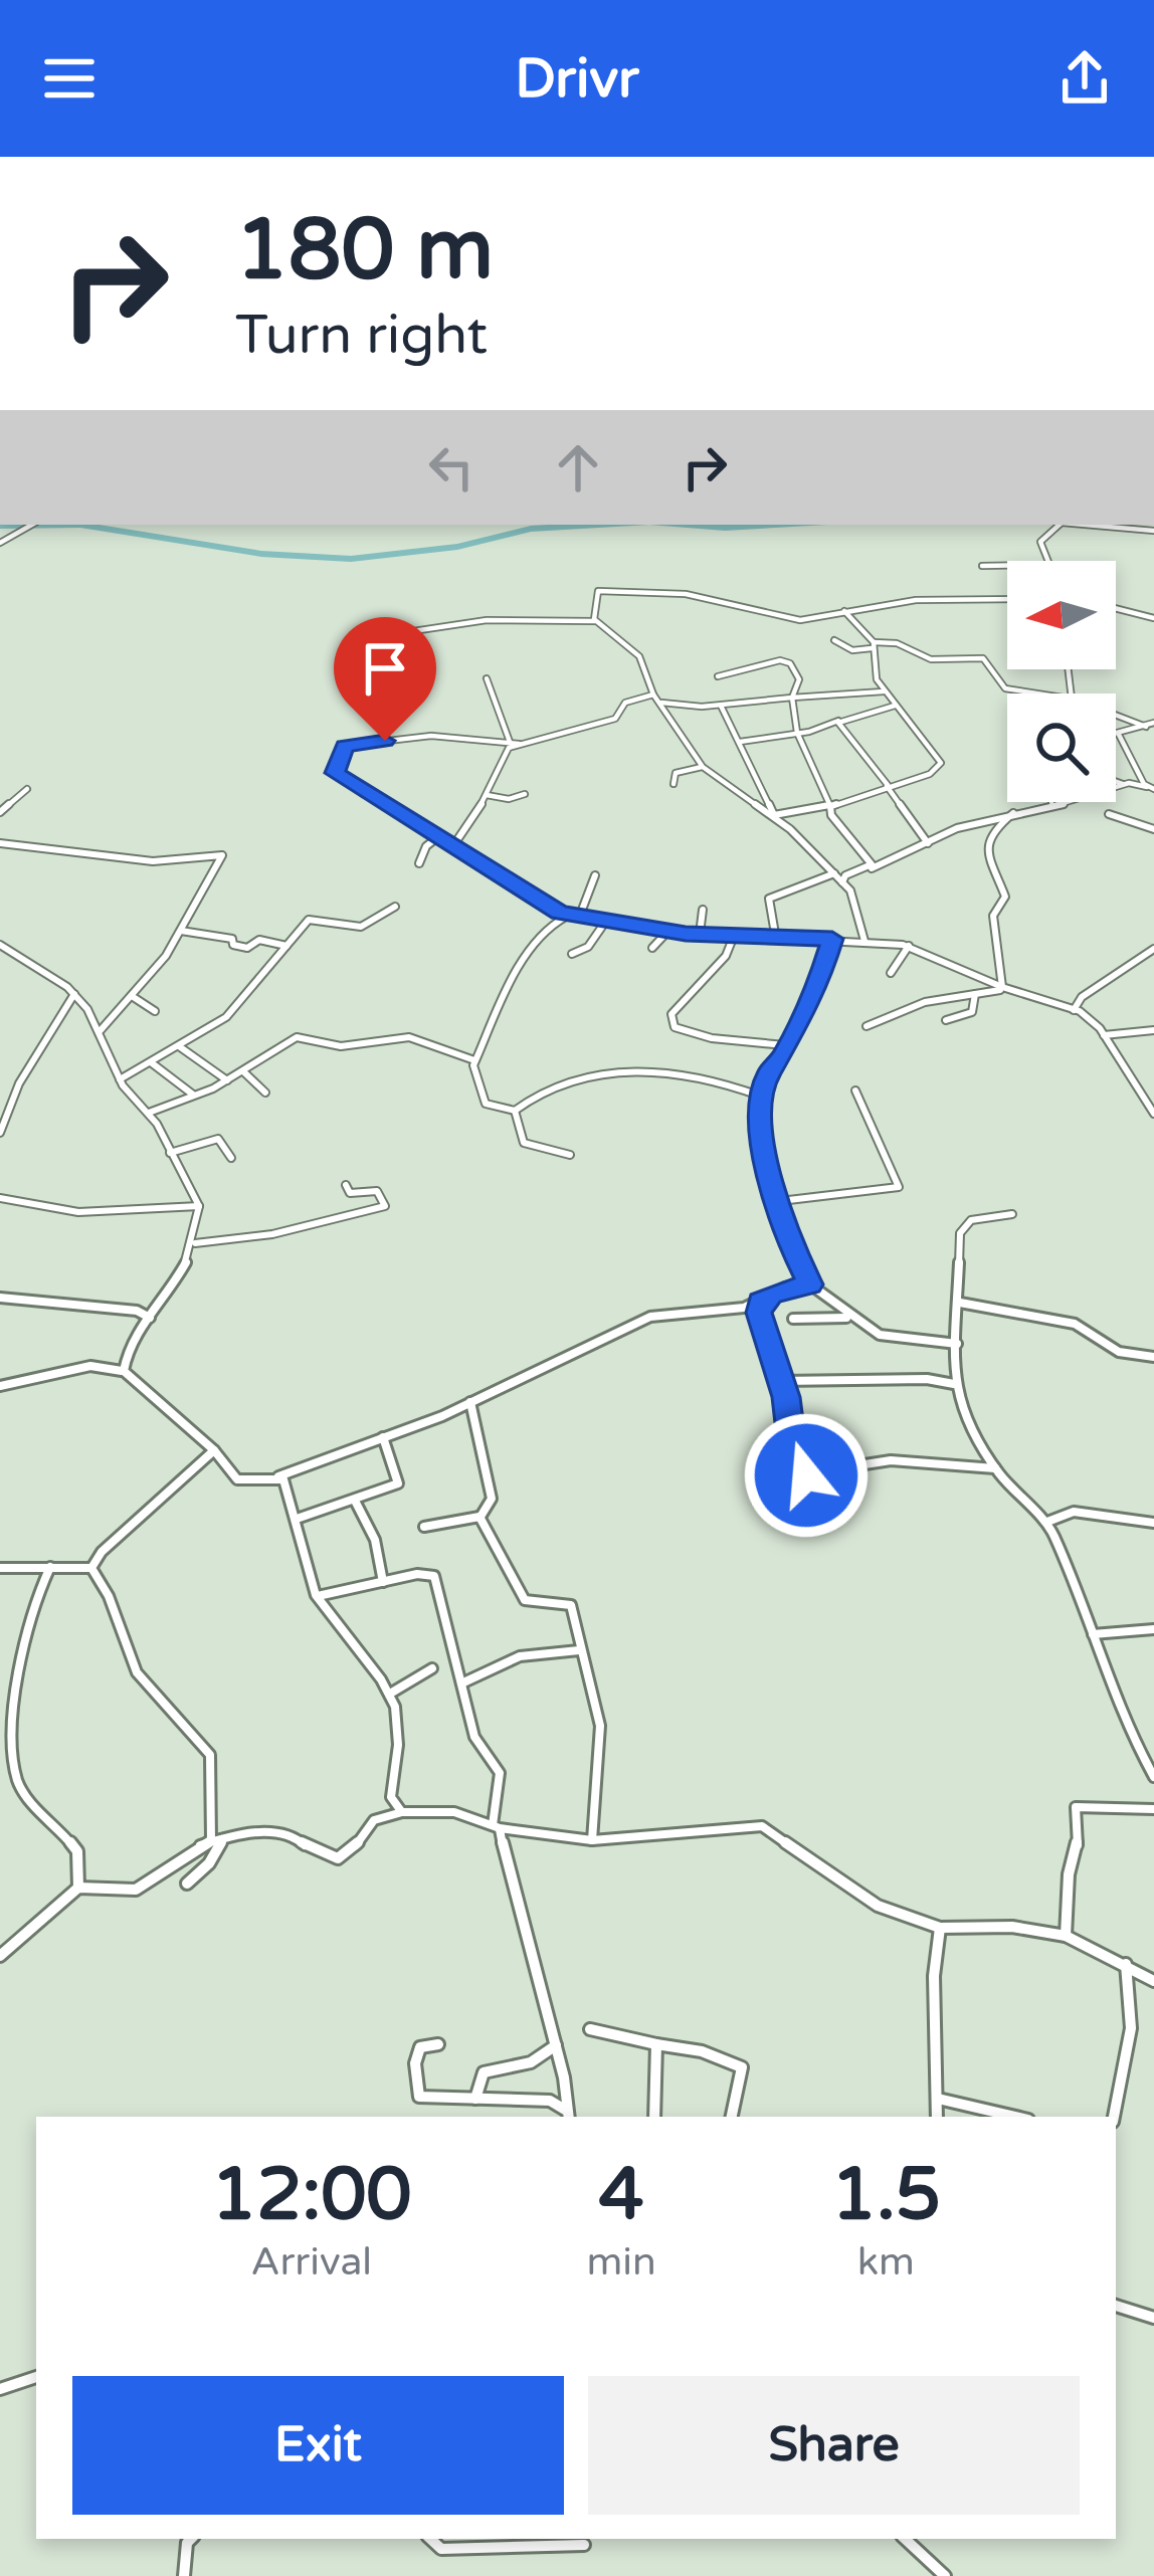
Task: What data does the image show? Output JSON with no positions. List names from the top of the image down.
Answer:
{
  "north": "left",
  "page": {
    "header": "Drivr",
    "turn": ["180 m", "Turn right"],
    "eta": [
      "12:00",
      "Arrival",
      "4",
      "min",
      "1.5",
      "km"
    ],
    "buttons": ["Exit", "Share"]
  }
}
